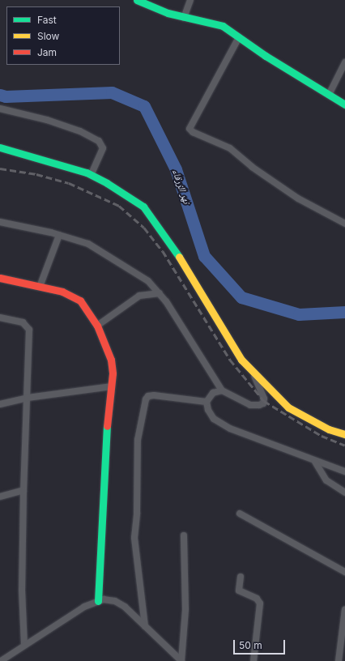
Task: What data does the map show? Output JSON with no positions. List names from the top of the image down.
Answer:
{
  "water": ["نهر الزرقاء"],
  "legend": ["Fast", "Slow", "Jam"],
  "scale_bar": "50 m"
}
